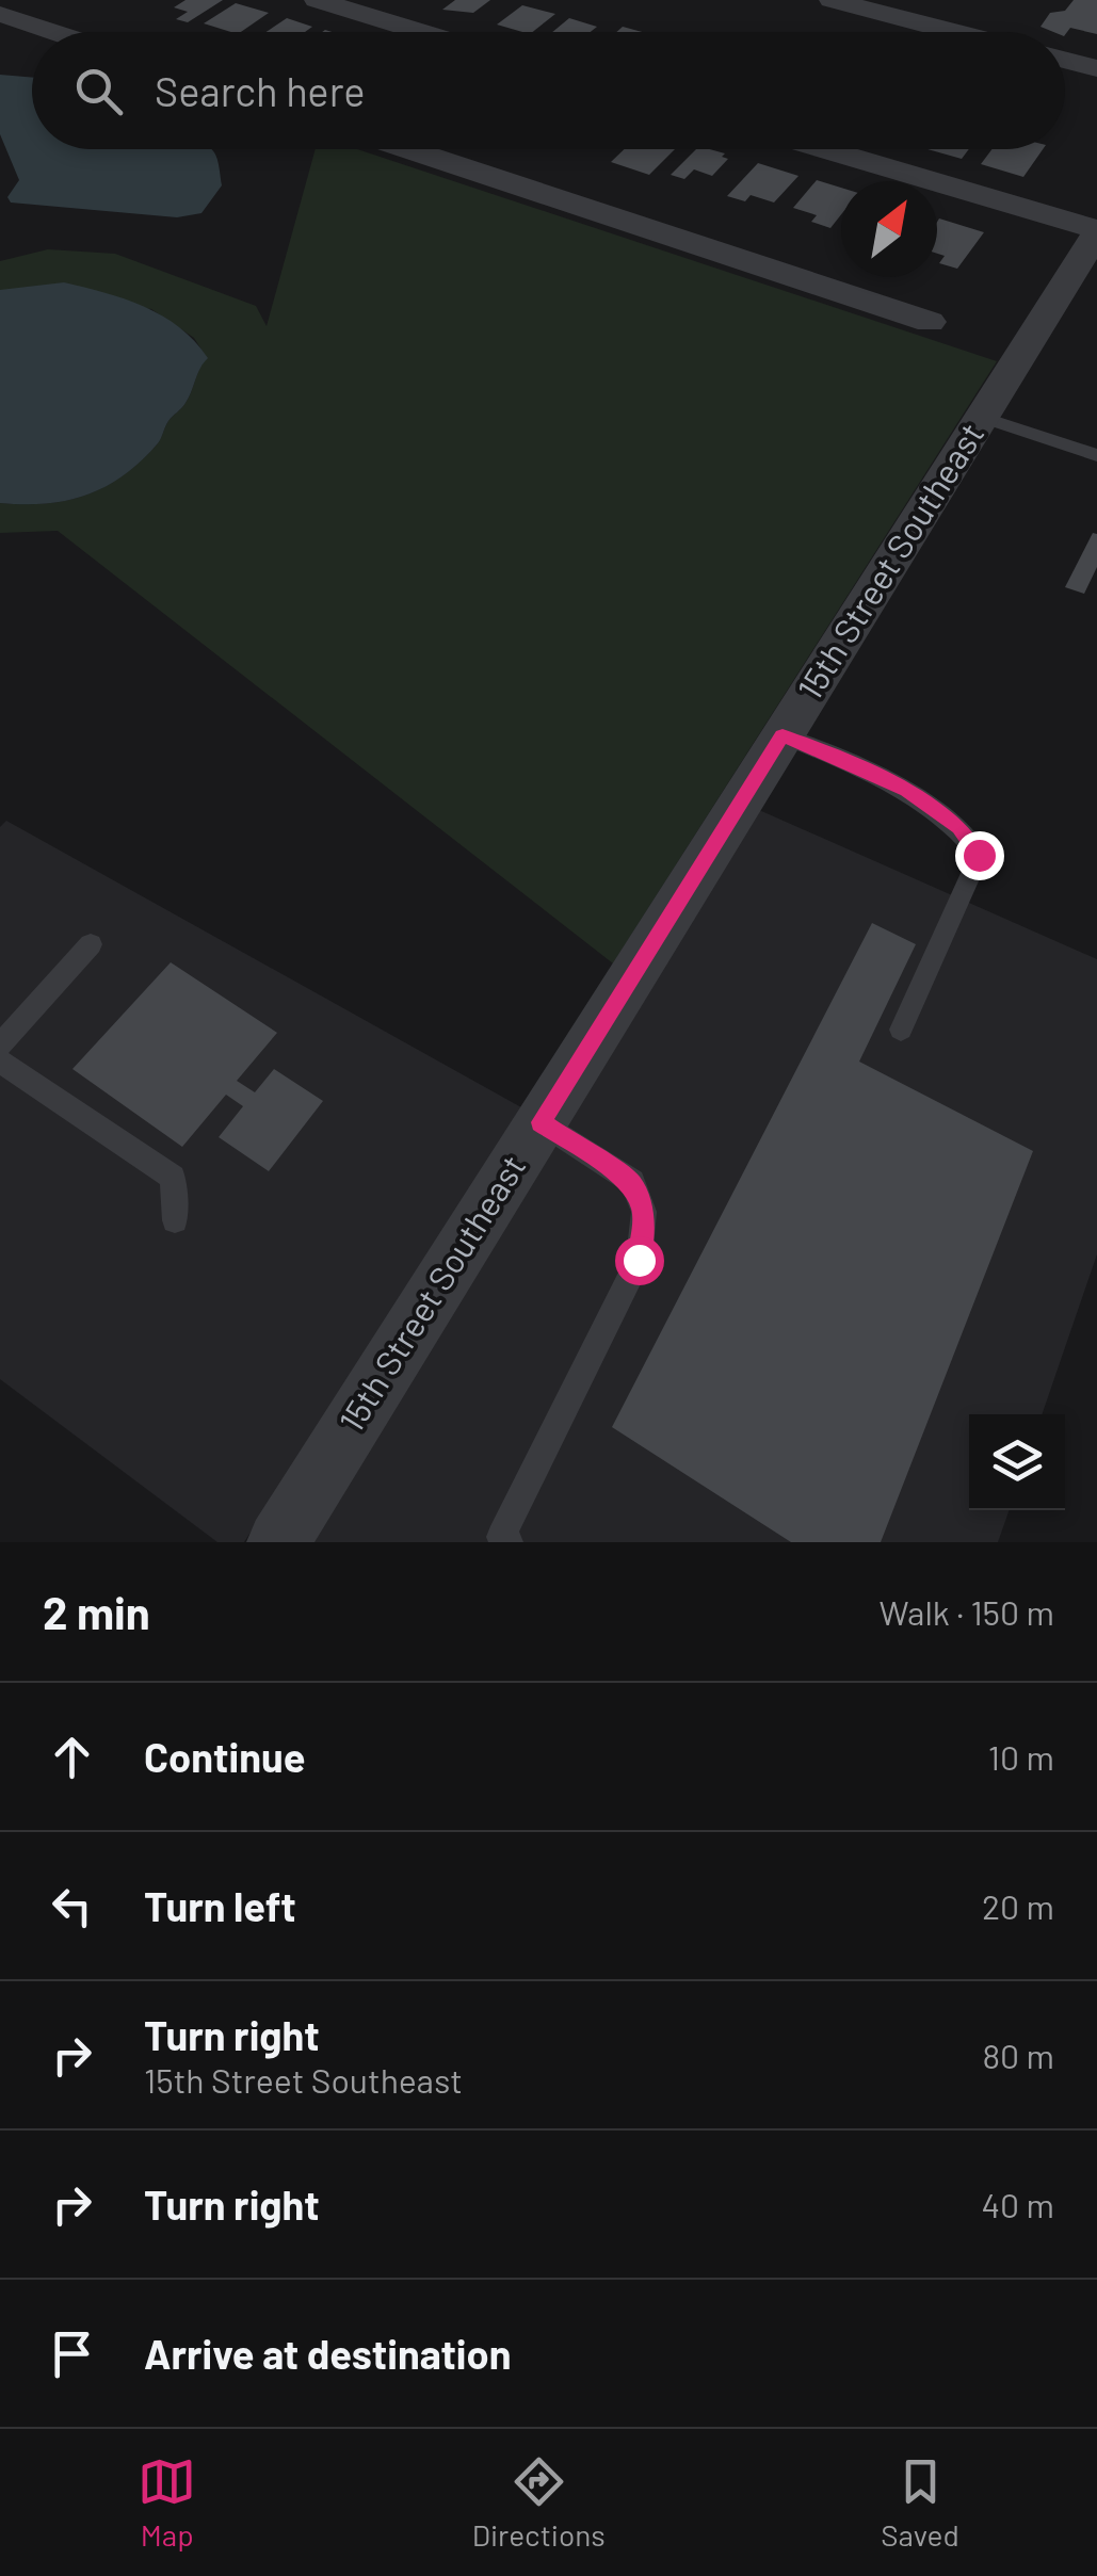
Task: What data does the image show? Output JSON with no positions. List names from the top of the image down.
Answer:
{
  "streets": {
    "street": ["15th Street Southeast"]
  },
  "north": "top right",
  "page": {
    "search": "Search here",
    "heading": ["2 min", "Walk · 150 m"],
    "list": [
      ["Continue", "10 m"],
      ["Turn left", "20 m"],
      ["Turn right", "15th Street Southeast", "80 m"],
      ["Turn right", "40 m"],
      "Arrive at destination"
    ],
    "nav": ["Map", "Directions", "Saved"]
  }
}
